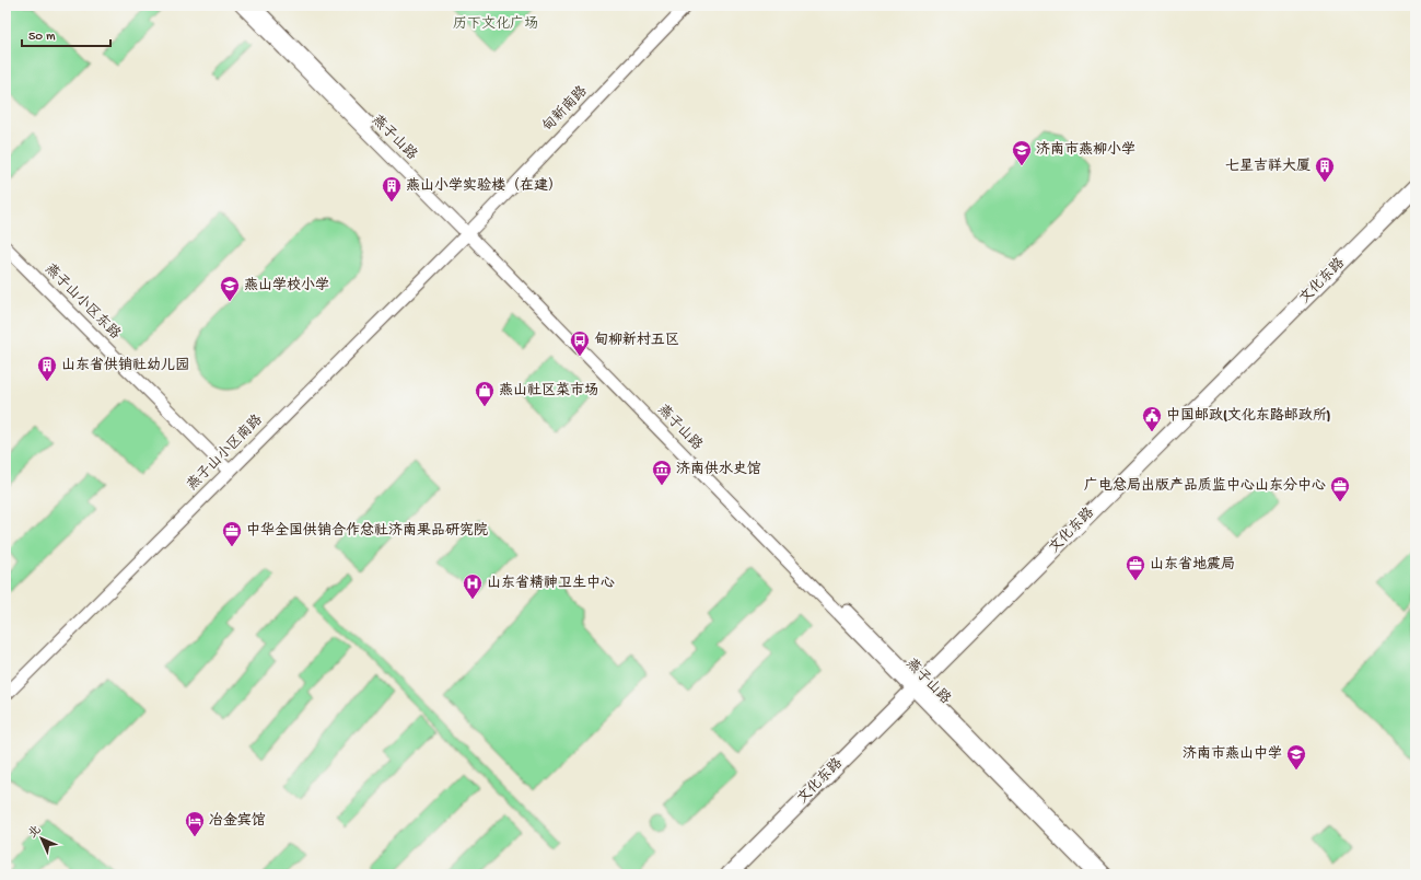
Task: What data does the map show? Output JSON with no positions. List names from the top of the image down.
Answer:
{
  "streets": {
    "main road": ["文化东路"],
    "street": [
      "甸新南路",
      "燕子山路",
      "燕子山小区东路",
      "燕子山小区南路"
    ]
  },
  "crossings": [
    ["甸新南路", "燕子山路"],
    ["甸新南路", "燕子山小区南路"],
    ["燕子山路", "文化东路"],
    ["燕子山路", "燕子山小区南路"],
    ["燕子山小区东路", "燕子山小区南路"]
  ],
  "parks": ["历下文化广场"],
  "places": {
    "school or university": ["济南市燕柳小学", "燕山学校小学", "济南市燕山中学"],
    "building": ["七星吉祥大厦", "燕山小学实验楼（在建）", "山东省供销社幼儿园"],
    "bus stop": ["甸柳新村五区"],
    "shop": ["燕山社区菜市场"],
    "public building": ["中国邮政(文化东路邮政所)"],
    "museum": ["济南供水史馆"],
    "office": ["广电总局出版产品质监中心山东分中心", "中华全国供销合作总社济南果品研究院", "山东省地震局"],
    "hospital": ["山东省精神卫生中心"],
    "hotel": ["冶金宾馆"]
  },
  "scale_bar": "50 m",
  "north": "top left"
}
